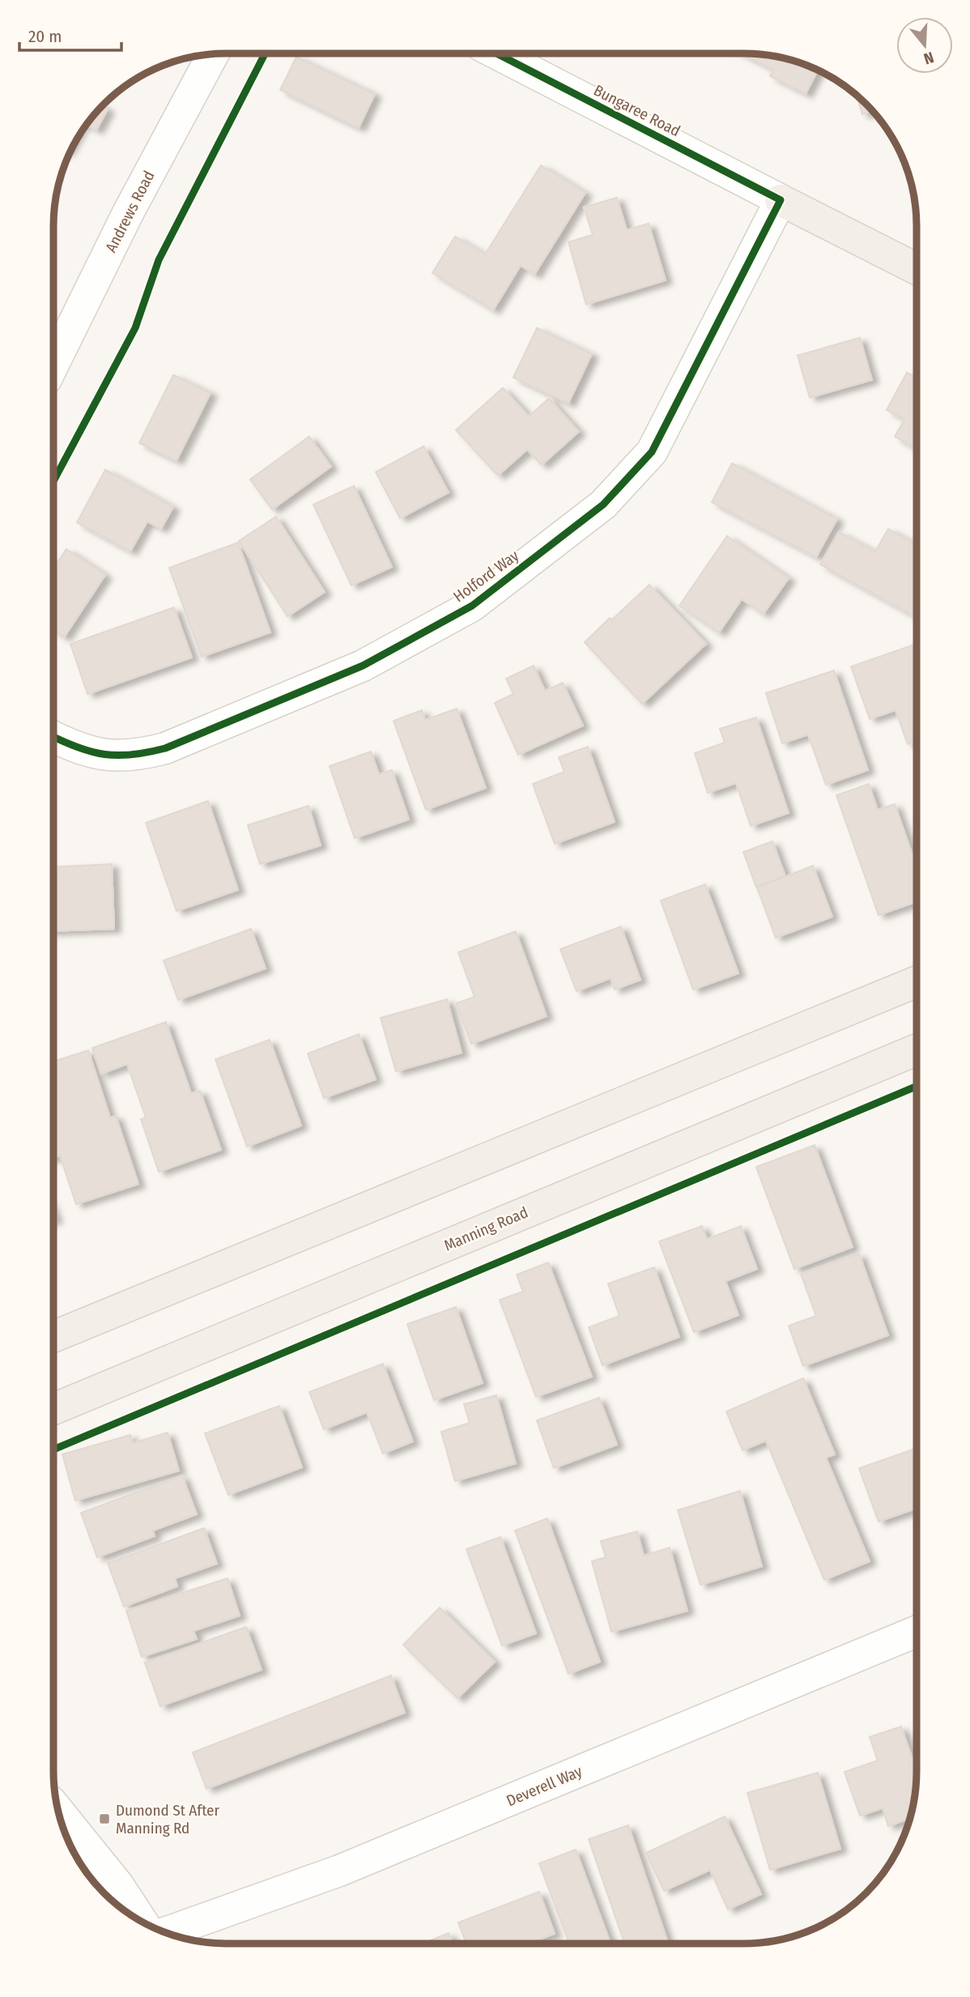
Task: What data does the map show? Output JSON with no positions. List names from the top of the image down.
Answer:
{
  "streets": {
    "main road": ["Bungaree Road", "Manning Road"],
    "street": ["Andrews Road", "Holford Way", "Deverell Way"]
  },
  "crossings": [
    ["Bungaree Road", "Holford Way"]
  ],
  "places": {
    "transit": ["Dumond St After Manning Rd"]
  },
  "scale_bar": "20 m",
  "north": "bottom"
}
